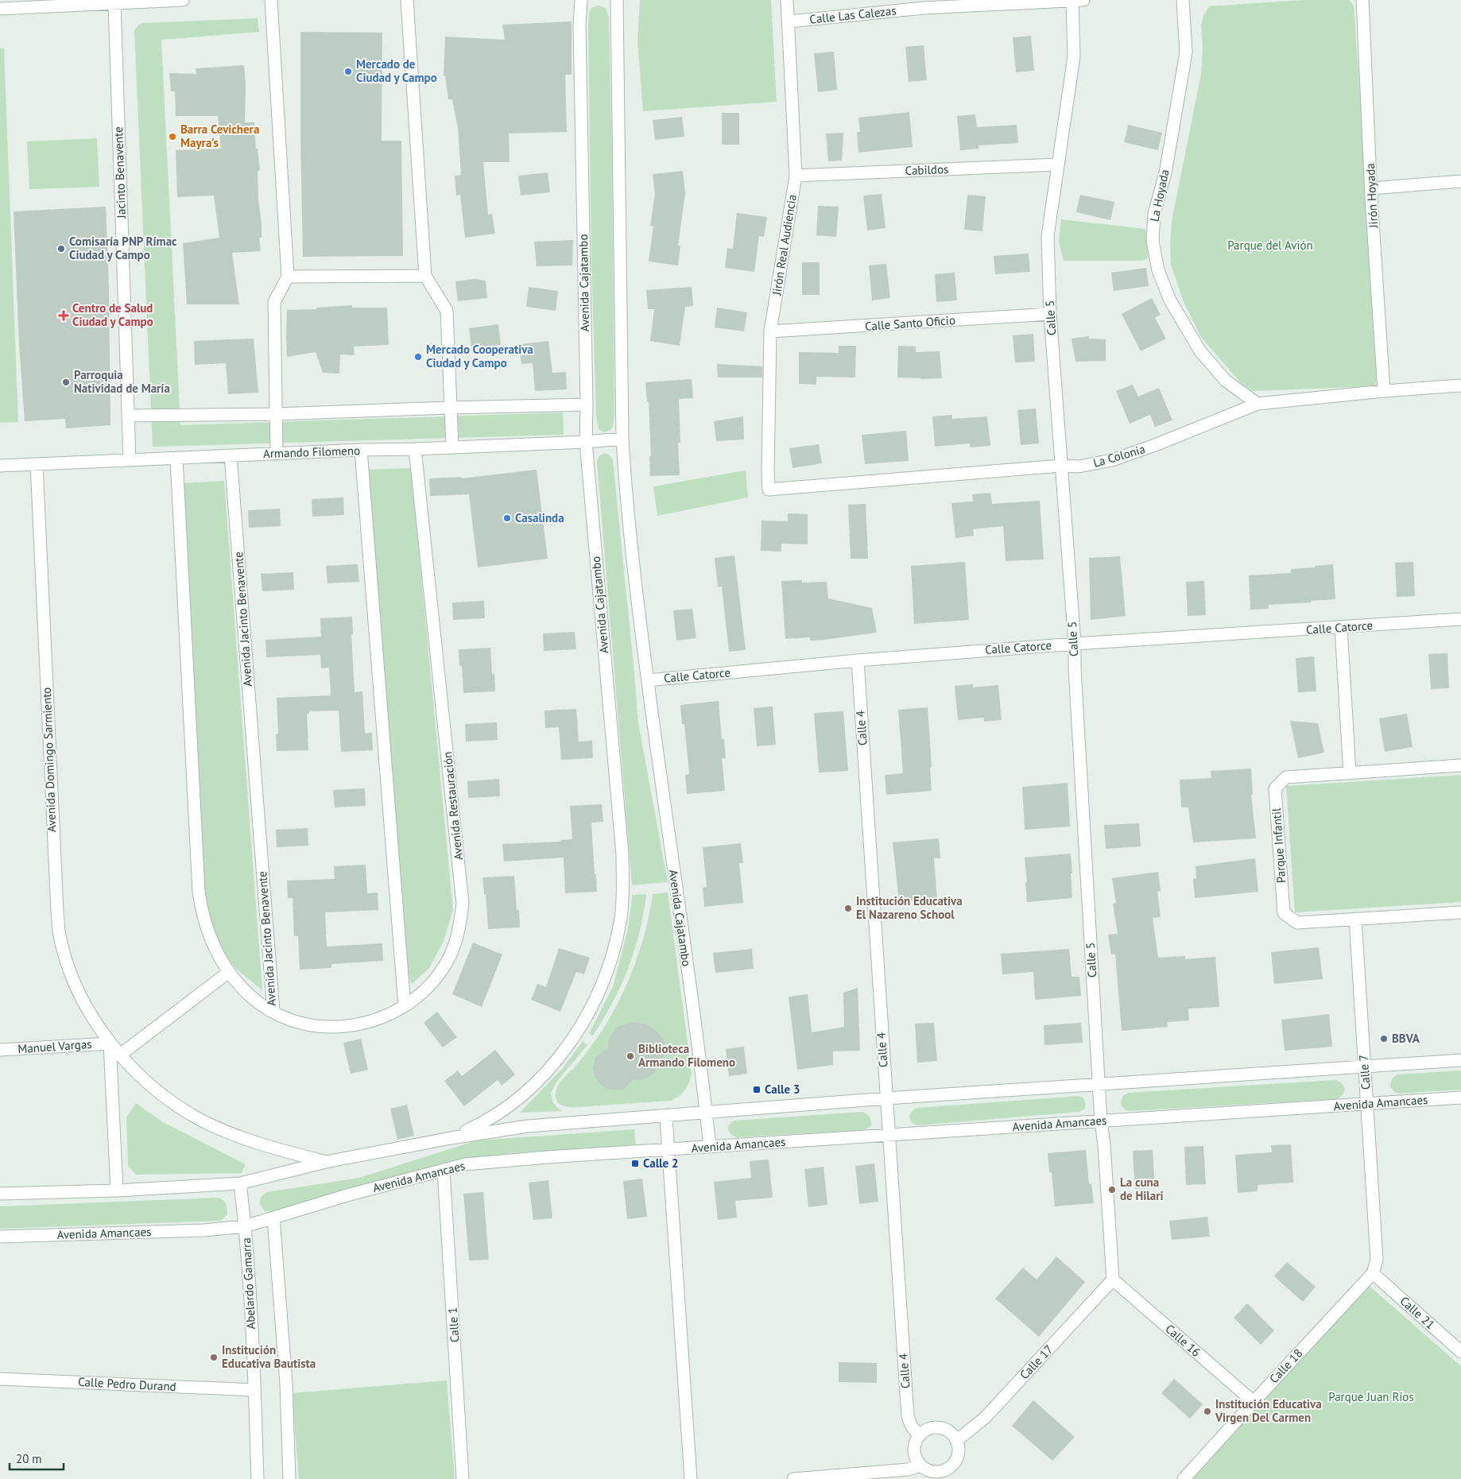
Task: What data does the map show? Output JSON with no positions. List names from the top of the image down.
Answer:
{
  "streets": {
    "street": [
      "Calle Las Calezas",
      "Cabildos",
      "Jacinto Benavente",
      "La Hoyada",
      "Jirón Hoyada",
      "Jirón Real Audiencia",
      "Avenida Cajatambo",
      "Calle 5",
      "Calle Santo Oficio",
      "Armando Filomeno",
      "La Colonia",
      "Avenida Jacinto Benavente",
      "Calle Catorce",
      "Calle 4",
      "Avenida Domingo Sarmiento",
      "Avenida Restauración",
      "Parque Infantil",
      "Manuel Vargas",
      "Calle 7",
      "Avenida Amancaes",
      "Abelardo Gamarra",
      "Calle 21",
      "Calle 1",
      "Calle 16",
      "Calle 17",
      "Calle 18",
      "Calle Pedro Durand"
    ]
  },
  "crossings": [
    ["Calle Las Calezas", "Jirón Real Audiencia"],
    ["Calle Las Calezas", "Calle 5"],
    ["Cabildos", "Jirón Real Audiencia"],
    ["Cabildos", "Calle 5"],
    ["Jacinto Benavente", "Armando Filomeno"],
    ["La Hoyada", "La Colonia"],
    ["Jirón Hoyada", "La Colonia"],
    ["Jirón Real Audiencia", "Calle Santo Oficio"],
    ["Jirón Real Audiencia", "La Colonia"],
    ["Avenida Cajatambo", "Armando Filomeno"],
    ["Avenida Cajatambo", "Calle Catorce"],
    ["Avenida Cajatambo", "Avenida Amancaes"],
    ["Calle 5", "Calle Santo Oficio"],
    ["Calle 5", "La Colonia"],
    ["Calle 5", "Calle Catorce"],
    ["Calle 5", "Avenida Amancaes"],
    ["Calle 5", "Calle 16"],
    ["Calle 5", "Calle 17"],
    ["Armando Filomeno", "Avenida Jacinto Benavente"],
    ["Armando Filomeno", "Avenida Domingo Sarmiento"],
    ["Armando Filomeno", "Avenida Restauración"],
    ["Avenida Jacinto Benavente", "Avenida Restauración"],
    ["Calle Catorce", "Calle 4"],
    ["Calle 4", "Avenida Amancaes"],
    ["Calle 4", "Calle 17"],
    ["Avenida Domingo Sarmiento", "Manuel Vargas"],
    ["Parque Infantil", "Calle 7"],
    ["Calle 7", "Avenida Amancaes"],
    ["Calle 7", "Calle 21"],
    ["Calle 7", "Calle 18"],
    ["Avenida Amancaes", "Abelardo Gamarra"],
    ["Avenida Amancaes", "Calle 1"],
    ["Abelardo Gamarra", "Calle Pedro Durand"],
    ["Calle 21", "Calle 18"],
    ["Calle 16", "Calle 17"],
    ["Calle 16", "Calle 18"]
  ],
  "parks": ["Parque del Avión", "Parque Juan Ríos"],
  "places": {
    "other": [
      "Mercado de Ciudad y Campo",
      "Barra Cevichera Mayra's",
      "Comisaría PNP Rímac Ciudad y Campo",
      "Mercado Cooperativa Ciudad y Campo",
      "Parroquia Natividad de María",
      "Casalinda",
      "Institución Educativa El Nazareno School",
      "BBVA",
      "Biblioteca Armando Filomeno",
      "La cuna de Hilari",
      "Institución Educativa Bautista",
      "Institución Educativa Virgen Del Carmen"
    ],
    "health": ["Centro de Salud Ciudad y Campo"],
    "transit": ["Calle 3", "Calle 2"]
  },
  "scale_bar": "20 m"
}
